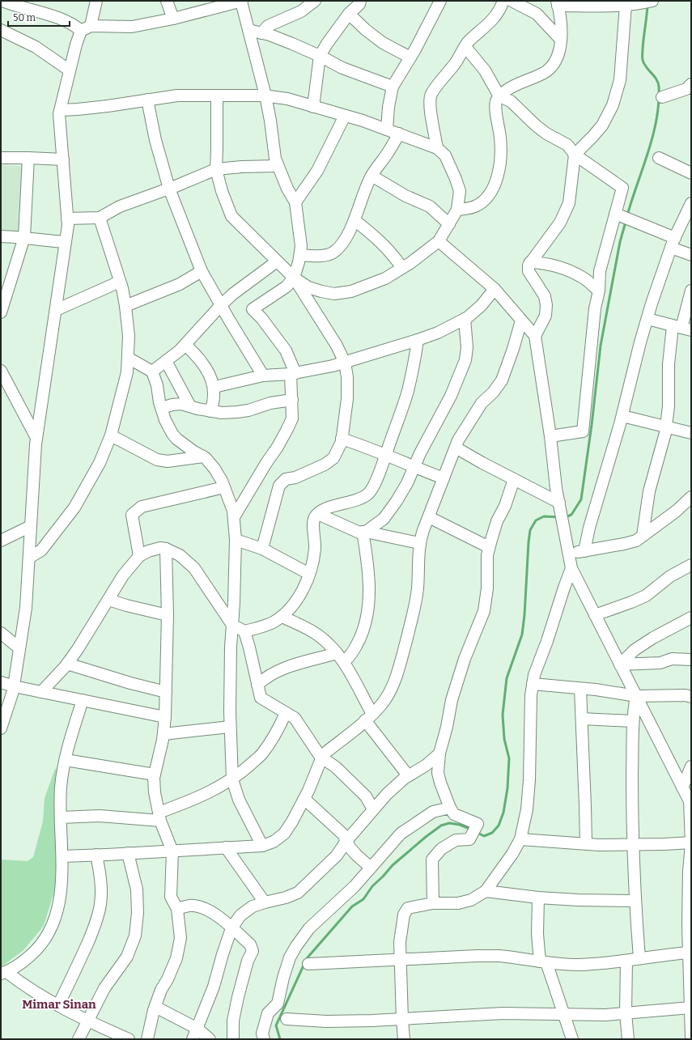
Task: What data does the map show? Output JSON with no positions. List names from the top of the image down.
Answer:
{
  "districts": ["Mimar Sinan"],
  "scale_bar": "50 m"
}
